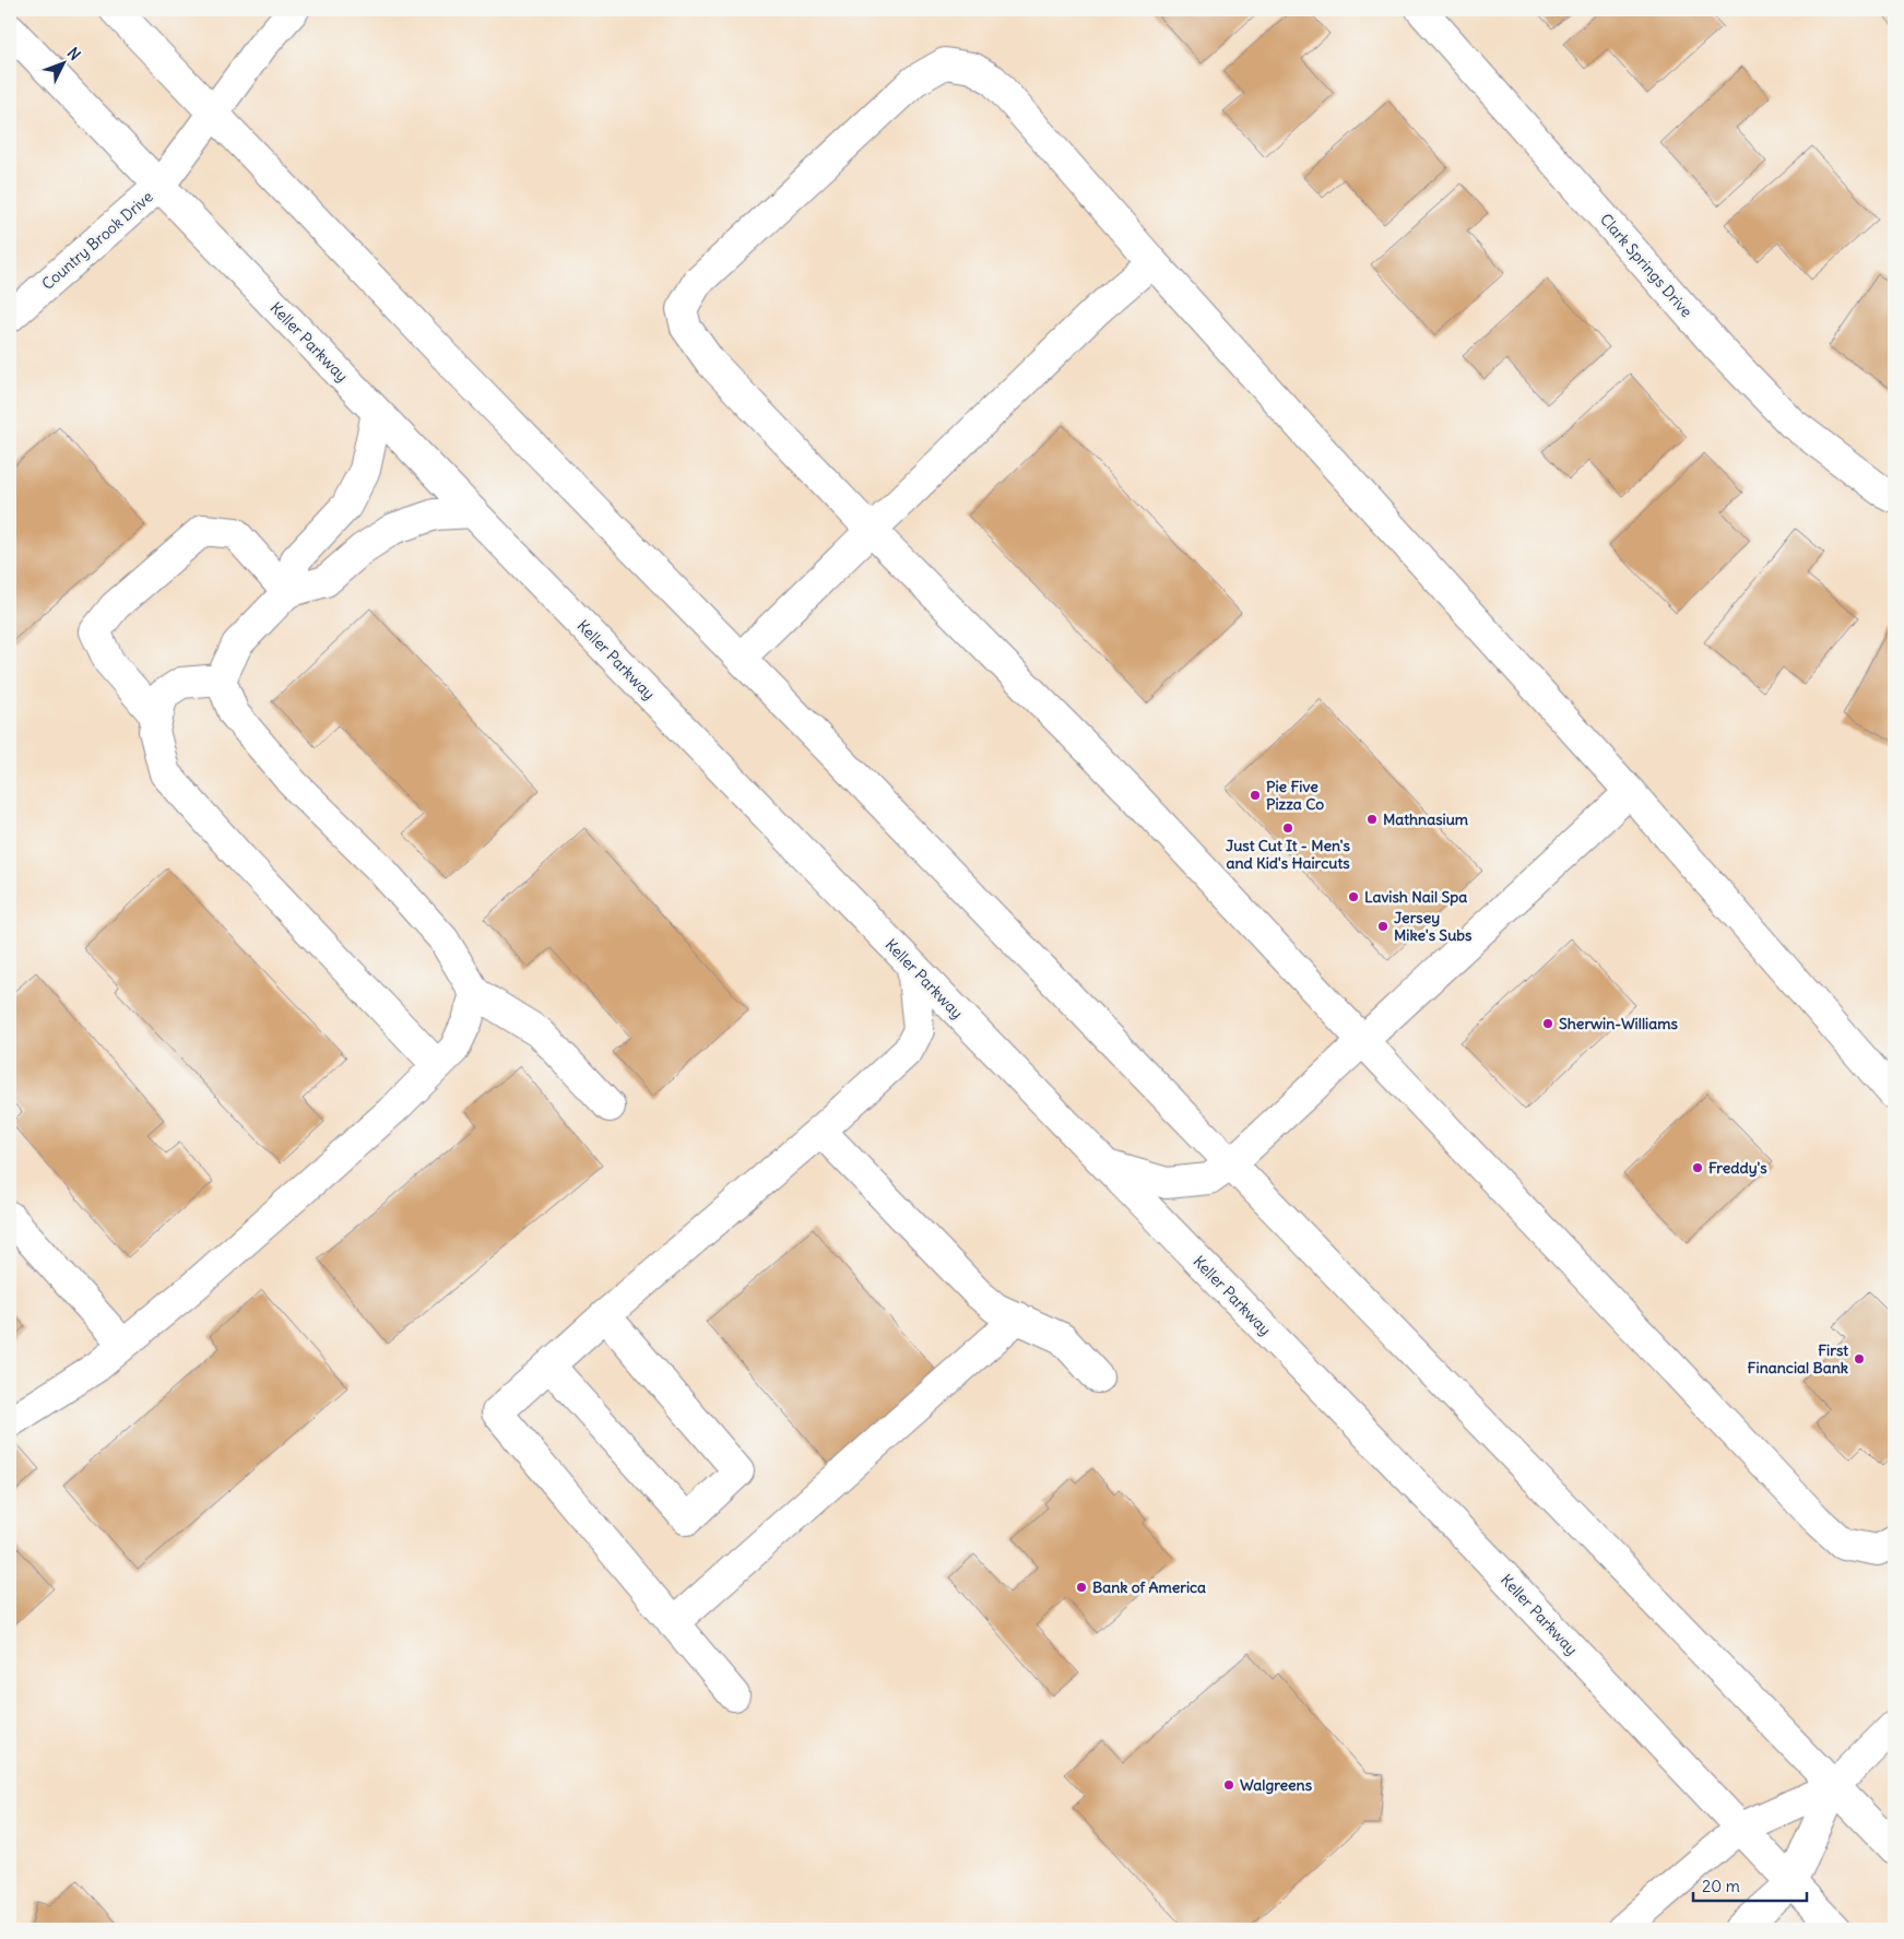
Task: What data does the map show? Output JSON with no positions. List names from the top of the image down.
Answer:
{
  "streets": {
    "main road": ["Country Brook Drive", "Clark Springs Drive", "Keller Parkway"]
  },
  "crossings": [
    ["Country Brook Drive", "Keller Parkway"]
  ],
  "places": [
    "Pie Five Pizza Co",
    "Mathnasium",
    "Just Cut It - Men's and Kid's Haircuts",
    "Lavish Nail Spa",
    "Jersey Mike's Subs",
    "Sherwin-Williams",
    "Freddy's",
    "First Financial Bank",
    "Bank of America",
    "Walgreens"
  ],
  "scale_bar": "20 m",
  "north": "top right"
}
